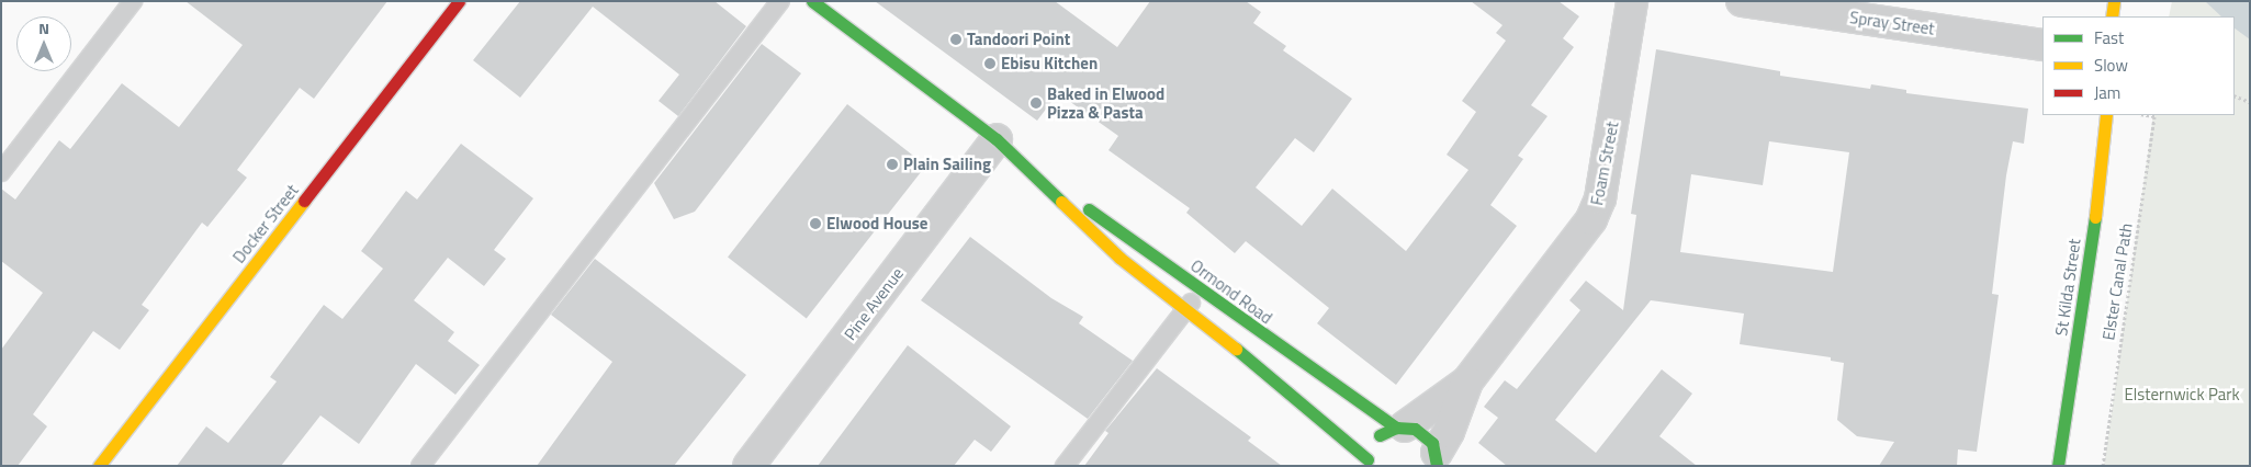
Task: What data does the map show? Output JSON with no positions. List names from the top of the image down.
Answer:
{
  "streets": {
    "street": [
      "Spray Street",
      "Foam Street",
      "Docker Street",
      "St Kilda Street",
      "Ormond Road",
      "Pine Avenue"
    ],
    "path": ["Elster Canal Path"]
  },
  "crossings": [
    ["Foam Street", "Ormond Road"],
    ["Ormond Road", "Pine Avenue"]
  ],
  "parks": ["Elsternwick Park"],
  "places": [
    "Tandoori Point",
    "Ebisu Kitchen",
    "Baked in Elwood Pizza & Pasta",
    "Plain Sailing",
    "Elwood House"
  ],
  "legend": ["Fast", "Slow", "Jam"],
  "north": "top"
}
